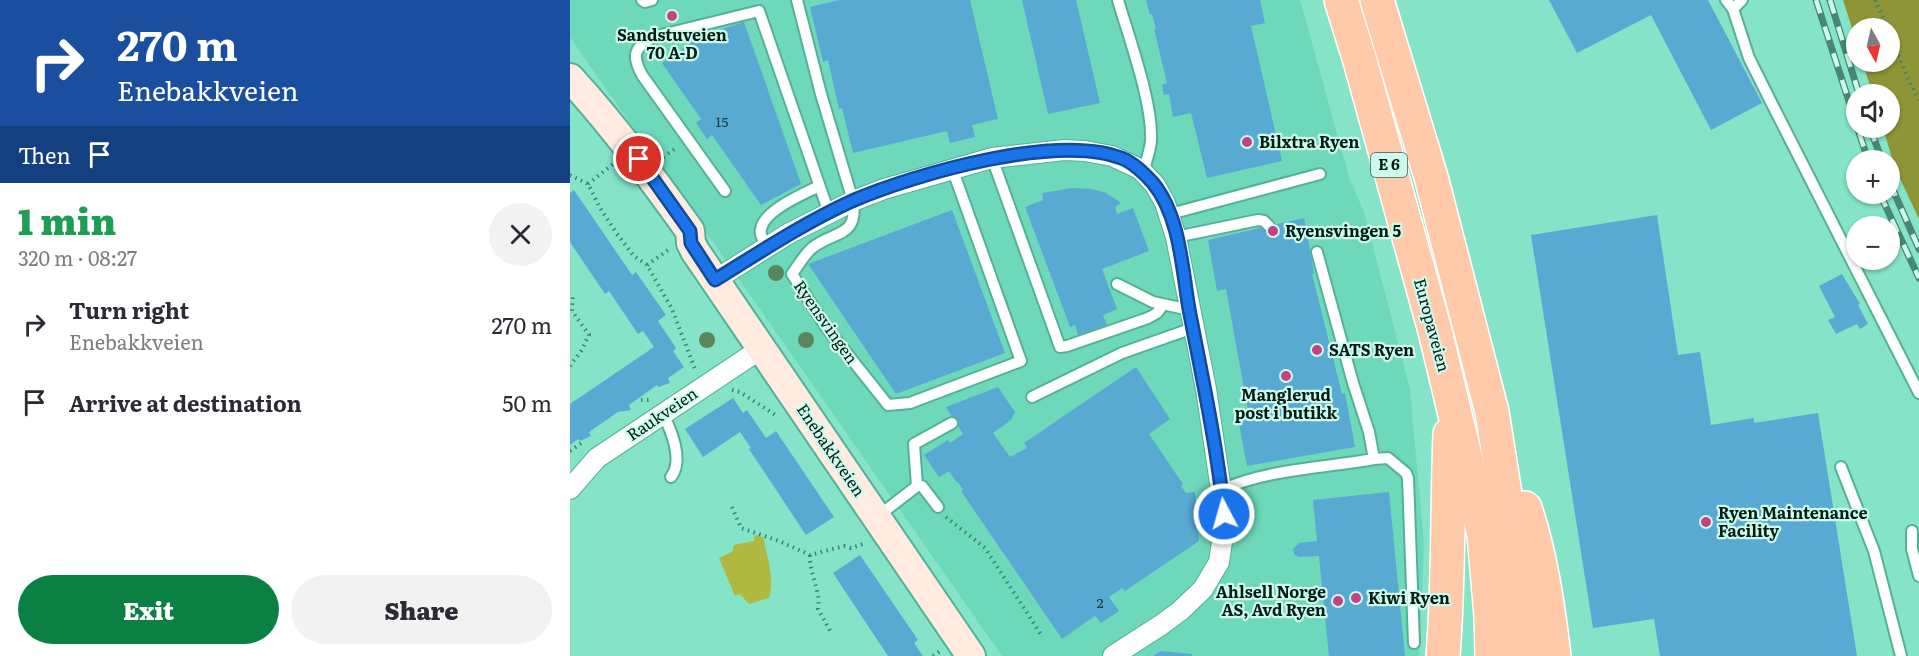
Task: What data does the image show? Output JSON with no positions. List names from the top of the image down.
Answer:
{
  "streets": {
    "highway": ["E 6", "Europaveien"],
    "main road": ["Enebakkveien"],
    "street": ["Raukveien"],
    "lane": ["Ryensvingen"]
  },
  "crossings": [
    ["E 6", "Europaveien"],
    ["Raukveien", "Enebakkveien"]
  ],
  "places": [
    "Sandstuveien 70 A-D",
    "Bilxtra Ryen",
    "Ryensvingen 5",
    "SATS Ryen",
    "Manglerud post i butikk",
    "Ryen Maintenance Facility",
    "Kiwi Ryen",
    "Ahlsell Norge AS, Avd Ryen"
  ],
  "house_numbers": ["15", "2"],
  "north": "bottom",
  "page": {
    "turn": ["270 m", "Enebakkveien"],
    "map_buttons": ["+", "−"],
    "then": "Then",
    "heading": ["1 min", "320 m · 08:27"],
    "list": [
      {
        "name": "Turn right",
        "note": "Enebakkveien",
        "value": "270 m"
      },
      {
        "name": "Arrive at destination",
        "value": "50 m"
      }
    ],
    "buttons": ["Exit", "Share"]
  }
}
